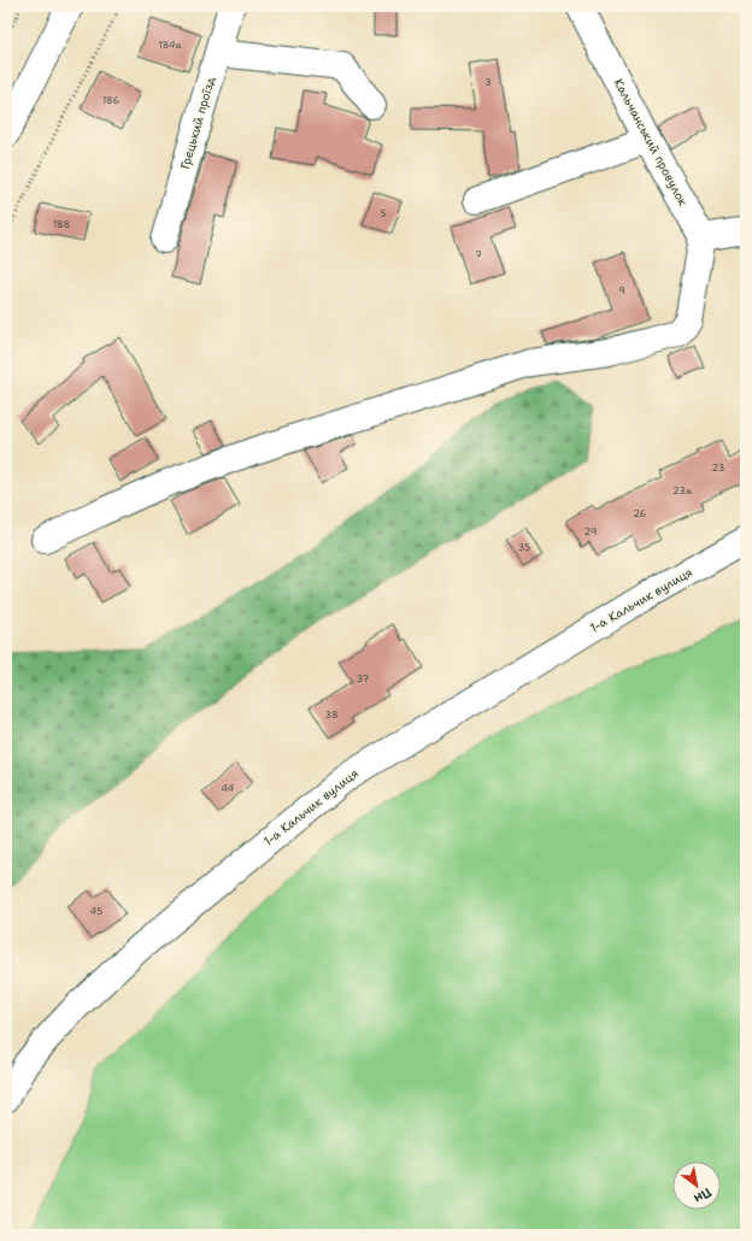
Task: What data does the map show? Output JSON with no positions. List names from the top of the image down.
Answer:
{
  "streets": {
    "street": ["Грецький проїзд", "Кальчанський провулок", "1-а Кальчик вулиця"]
  },
  "house_numbers": [
    "184а",
    "3",
    "186",
    "5",
    "188",
    "7",
    "9",
    "23",
    "23а",
    "26",
    "29",
    "35",
    "37",
    "38",
    "44",
    "45"
  ],
  "north": "bottom right"
}
